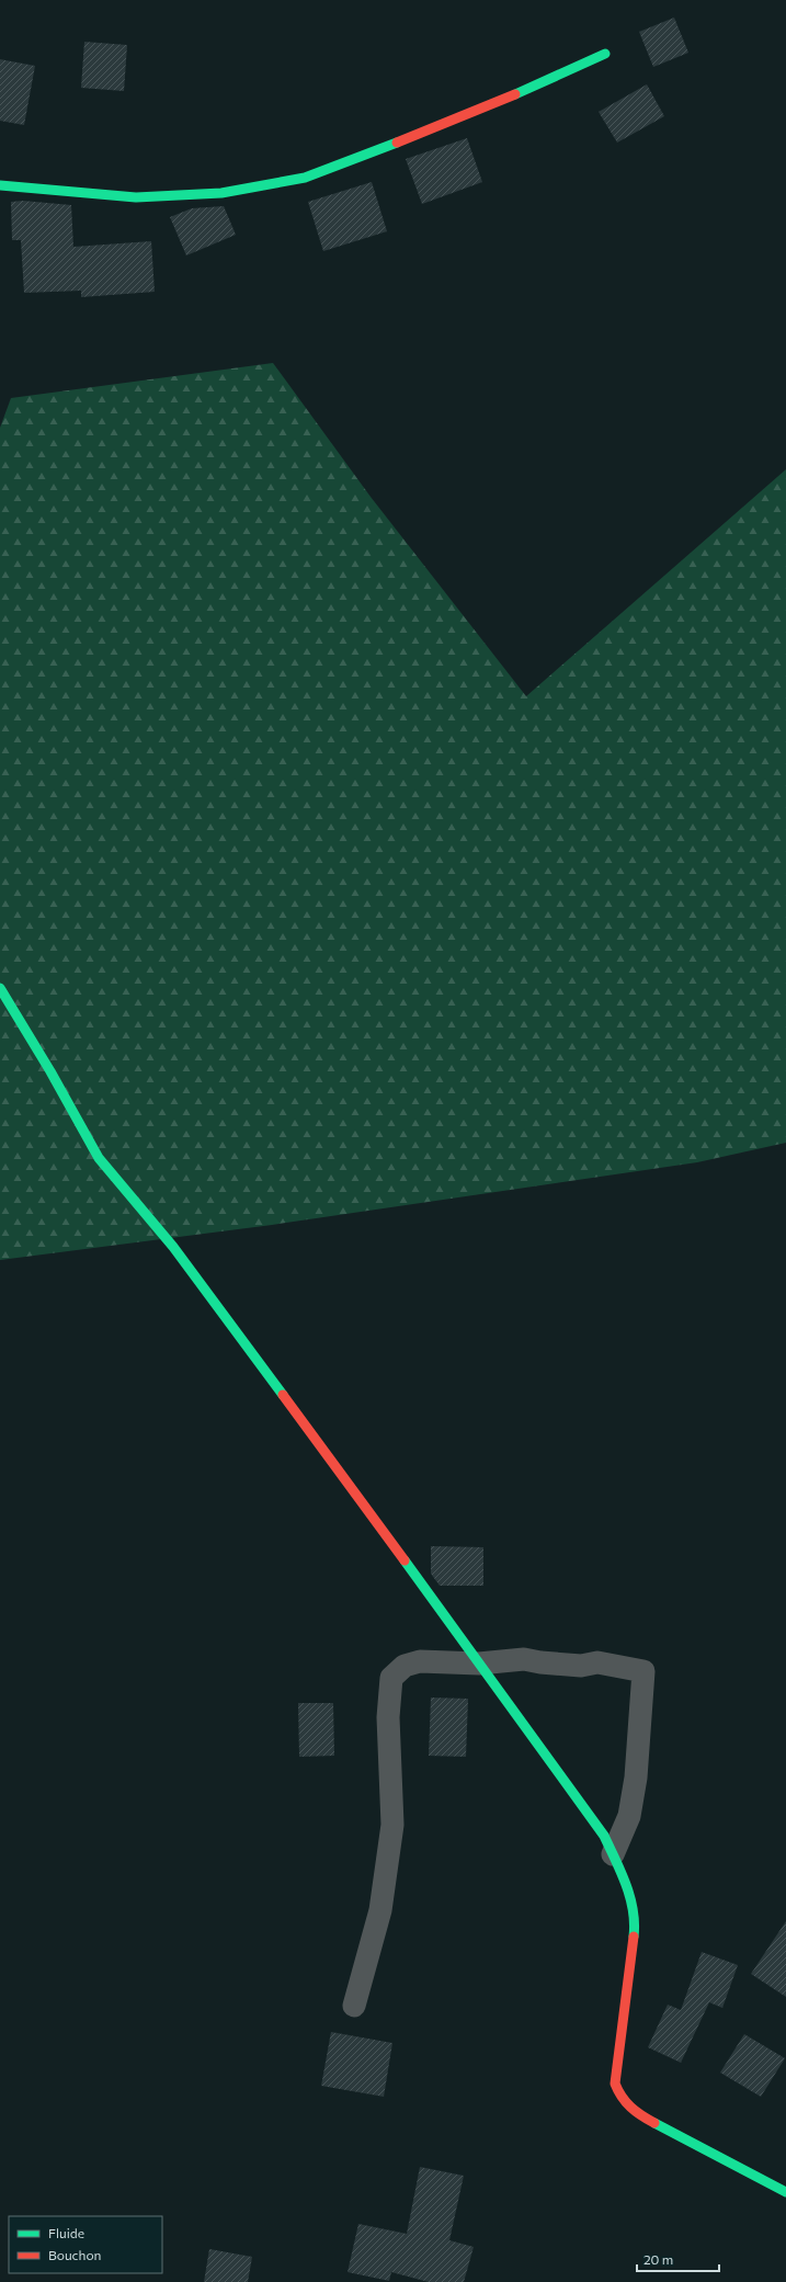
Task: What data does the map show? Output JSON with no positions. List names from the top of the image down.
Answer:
{
  "legend": ["Fluide", "Bouchon"],
  "scale_bar": "20 m"
}
